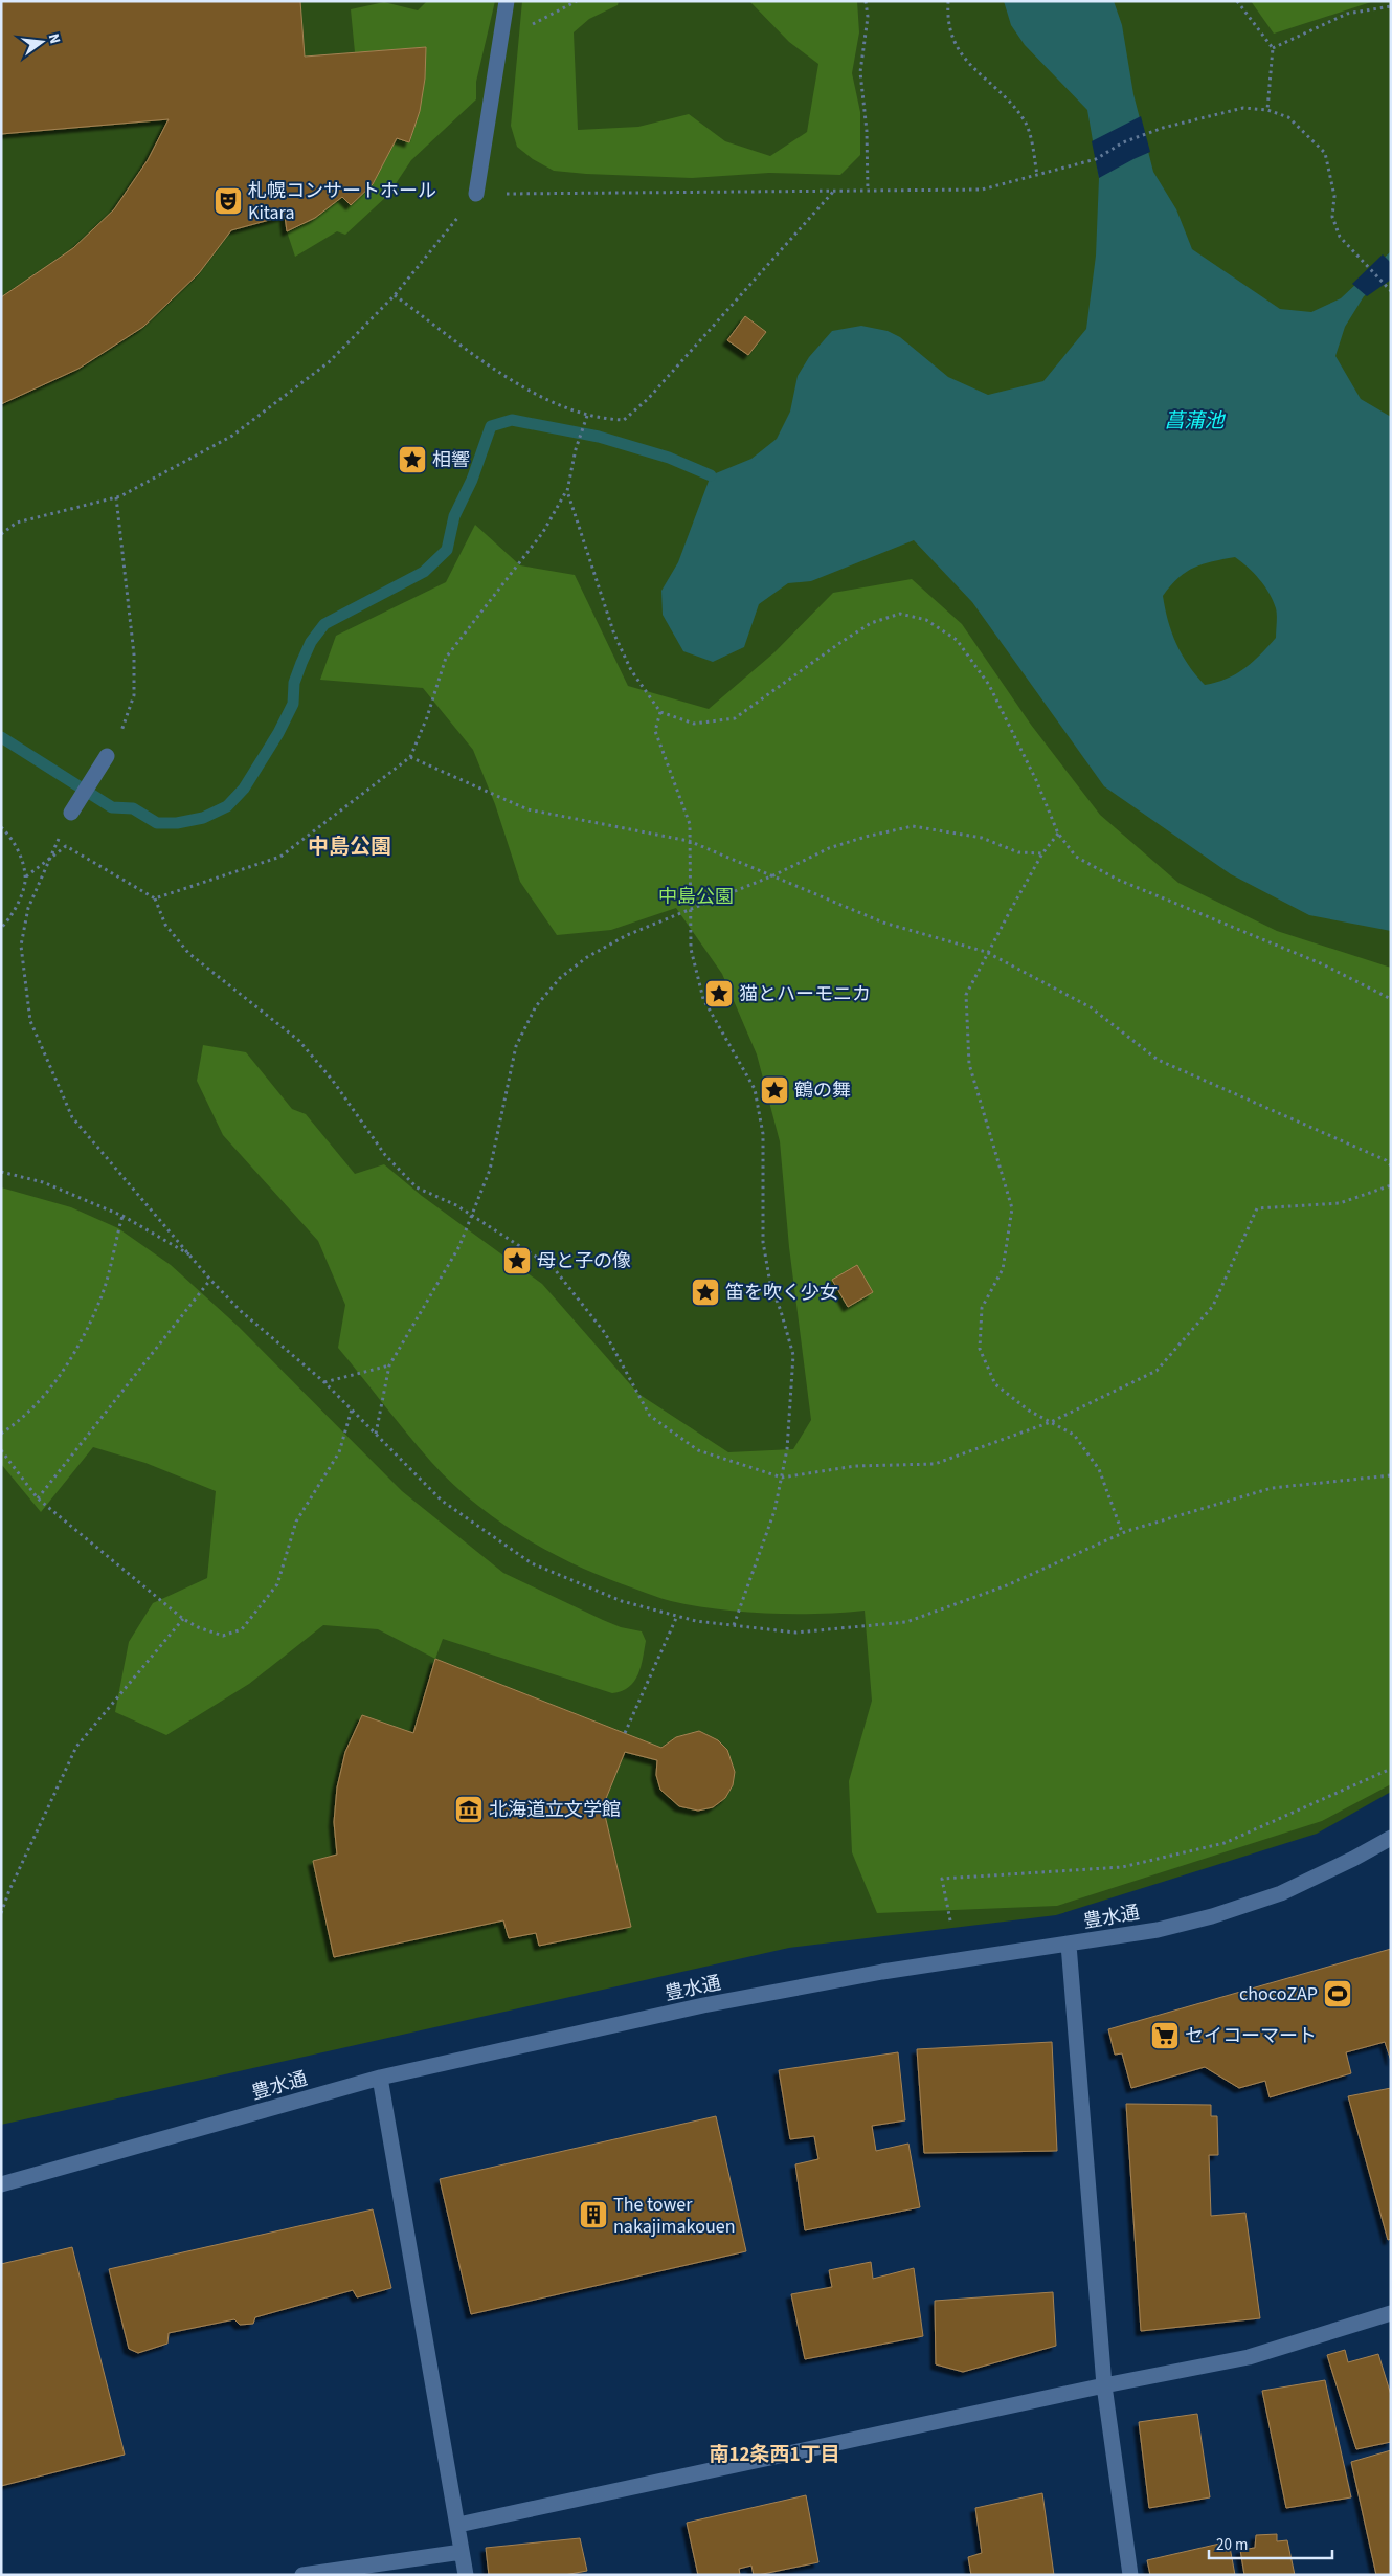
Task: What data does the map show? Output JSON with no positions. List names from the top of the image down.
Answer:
{
  "streets": {
    "street": ["豊水通"]
  },
  "districts": ["中島公園", "南12条西1丁目"],
  "water": ["菖蒲池"],
  "parks": ["中島公園"],
  "places": {
    "theatre": ["札幌コンサートホール Kitara"],
    "place": [
      "相響",
      "猫とハーモニカ",
      "鶴の舞",
      "母と子の像",
      "笛を吹く少女"
    ],
    "museum": ["北海道立文学館"],
    "sports": ["chocoZAP"],
    "supermarket": ["セイコーマート"],
    "building": ["The tower nakajimakouen"]
  },
  "scale_bar": "20 m",
  "north": "right"
}
